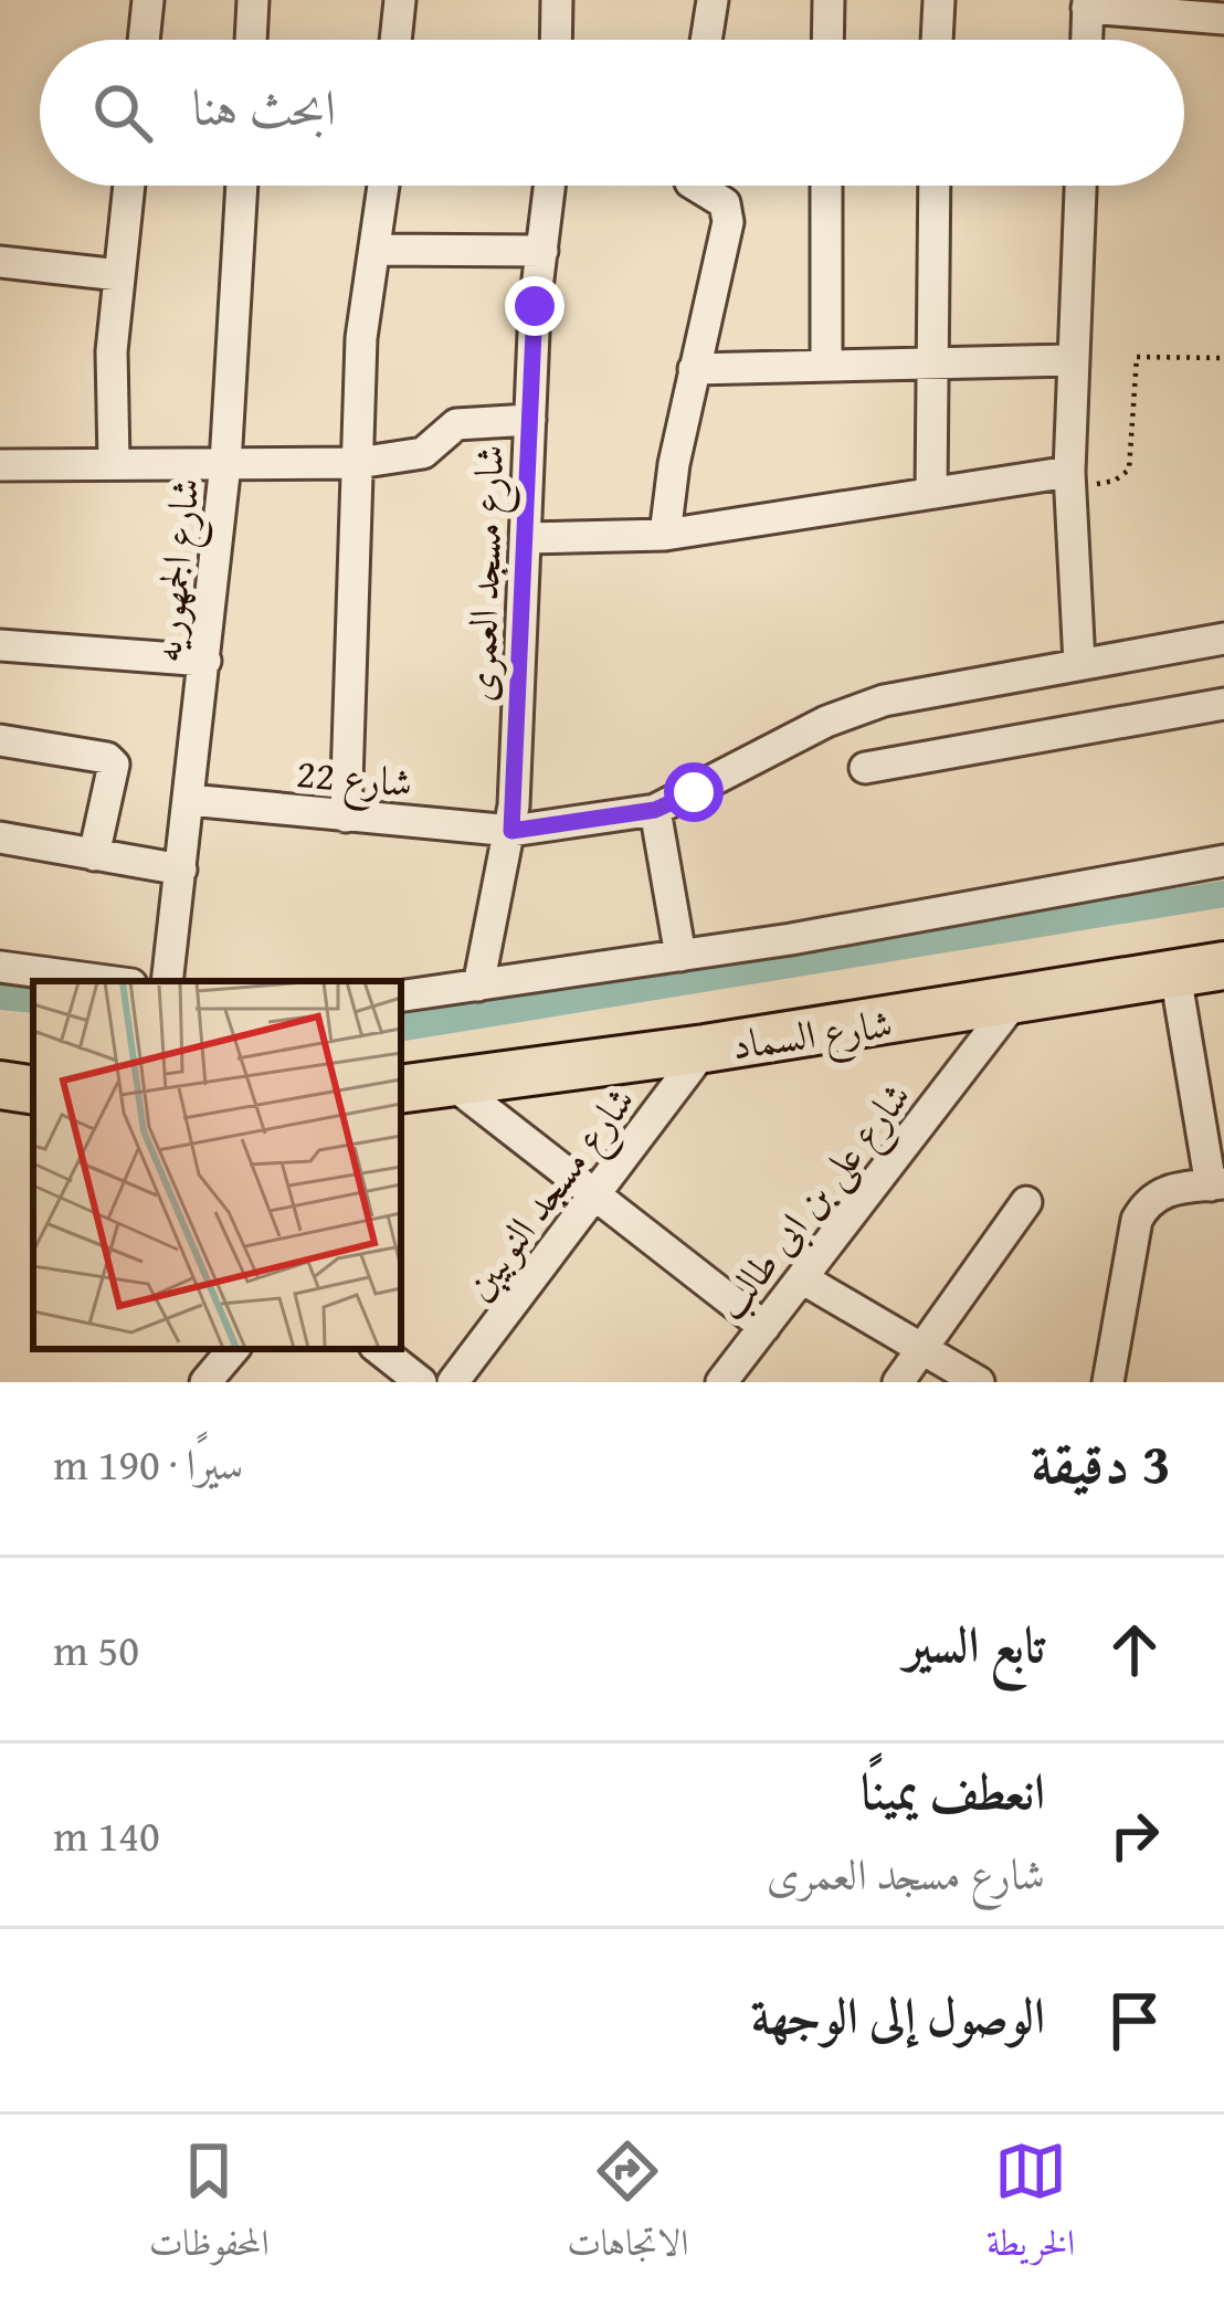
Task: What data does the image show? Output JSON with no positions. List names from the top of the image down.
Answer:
{
  "streets": {
    "highway": ["شارع السماد"],
    "street": [
      "شارع الجمهوريه",
      "شارع مسجد العمرى",
      "شارع 22",
      "شارع مسجد النوبيين",
      "شارع على بن ابى طالب"
    ]
  },
  "crossings": [
    ["شارع الجمهوريه", "شارع 22"],
    ["شارع مسجد العمرى", "شارع 22"],
    ["شارع السماد", "شارع مسجد النوبيين"],
    ["شارع السماد", "شارع على بن ابى طالب"]
  ],
  "page": {
    "search": "ابحث هنا",
    "heading": ["3 دقيقة", "سيرًا · 190 m"],
    "list": [
      ["تابع السير", "50 m"],
      ["انعطف يمينًا", "شارع مسجد العمرى", "140 m"],
      "الوصول إلى الوجهة"
    ],
    "nav": ["الخريطة", "الاتجاهات", "المحفوظات"]
  }
}
